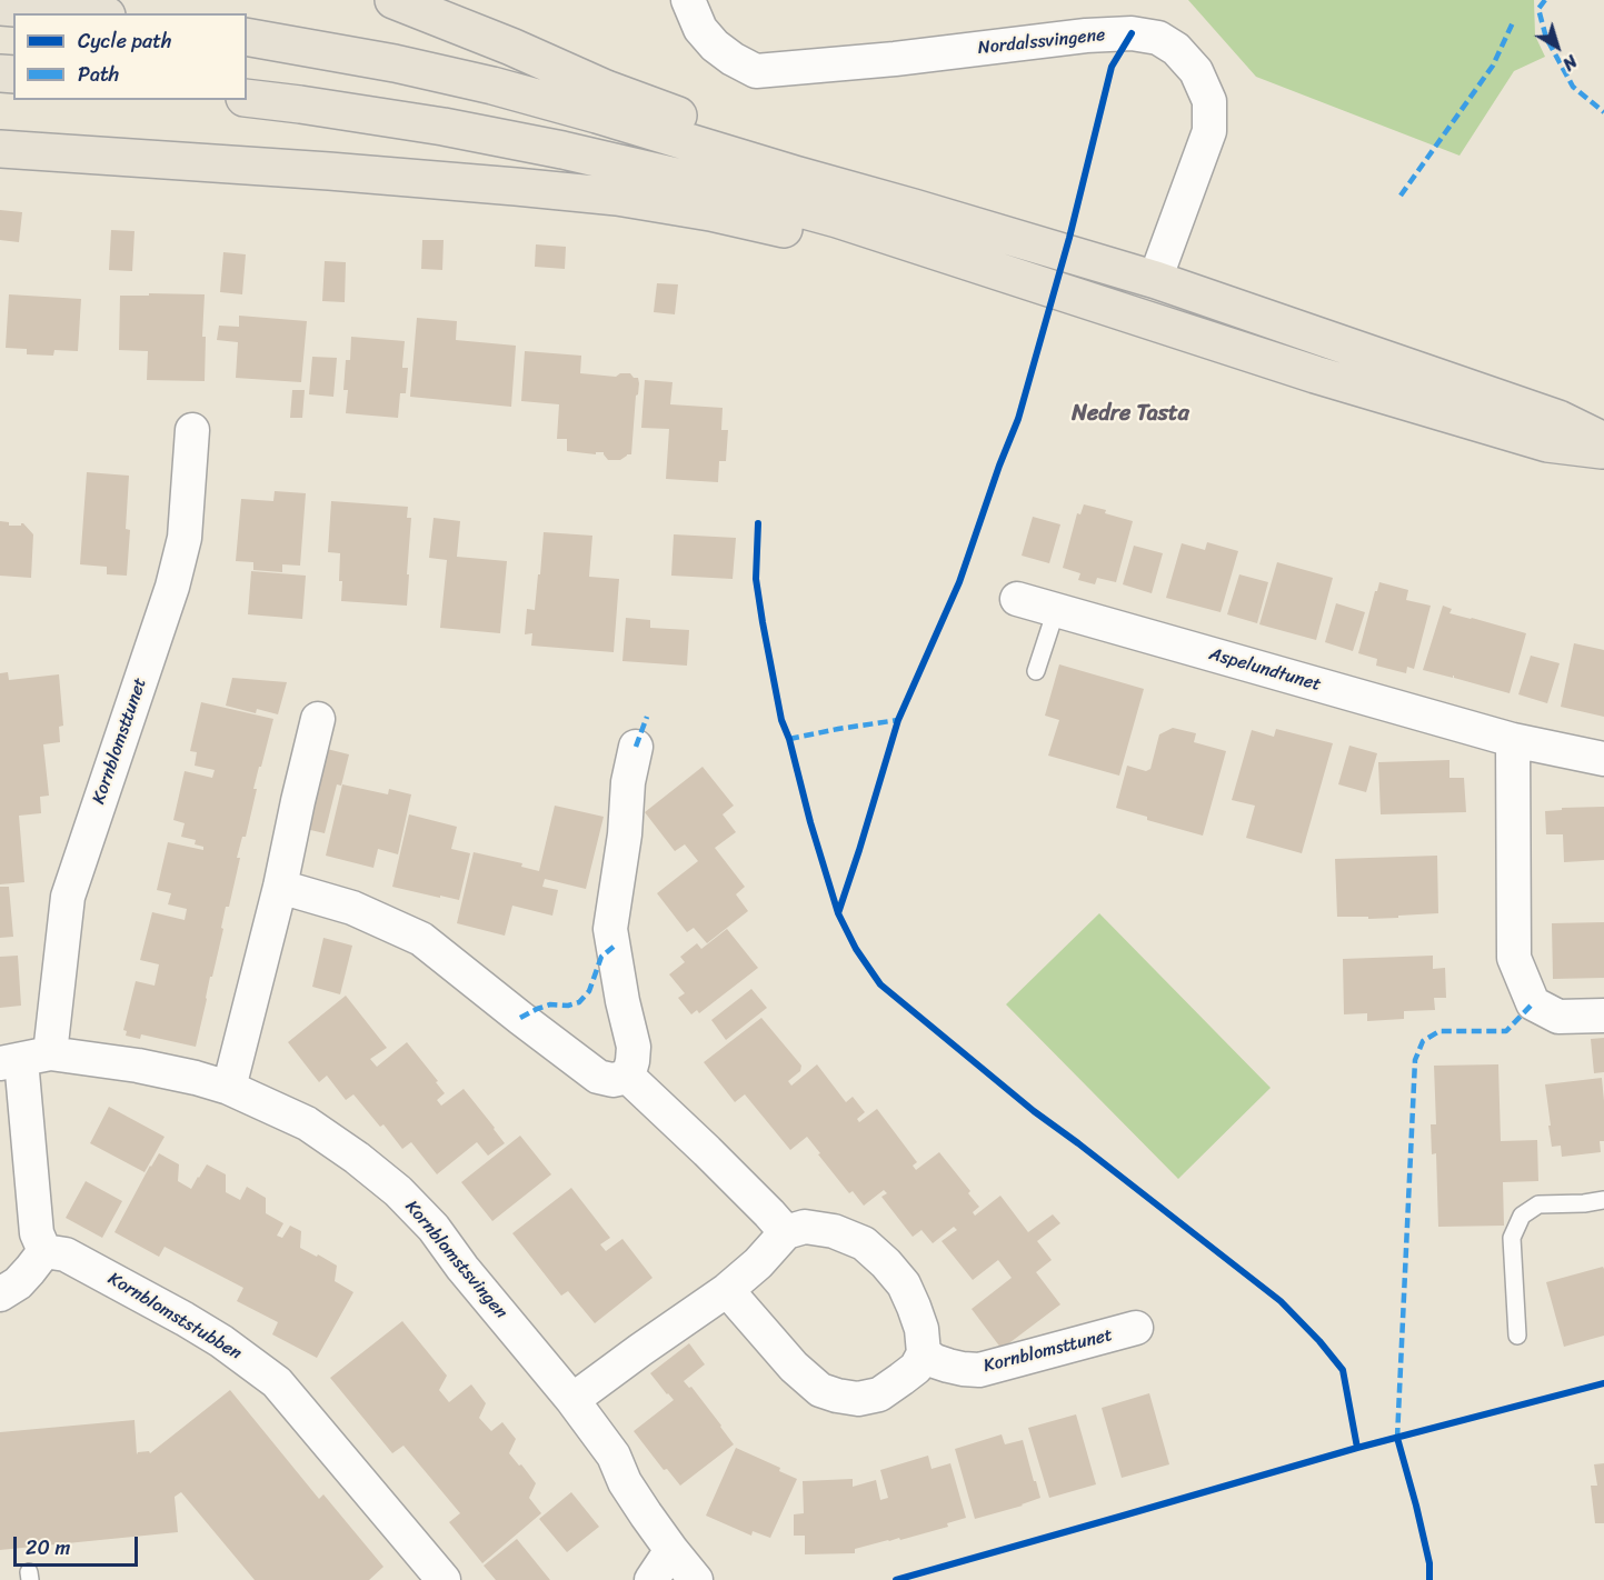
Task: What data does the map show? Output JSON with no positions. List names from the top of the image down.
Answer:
{
  "streets": {
    "street": [
      "Nordalssvingene",
      "Aspelundtunet",
      "Kornblomsttunet",
      "Kornblomstsvingen",
      "Kornblomststubben"
    ]
  },
  "crossings": [
    ["Kornblomsttunet", "Kornblomstsvingen"]
  ],
  "districts": ["Nedre Tasta"],
  "legend": ["Cycle path", "Path"],
  "scale_bar": "20 m",
  "north": "bottom right"
}
